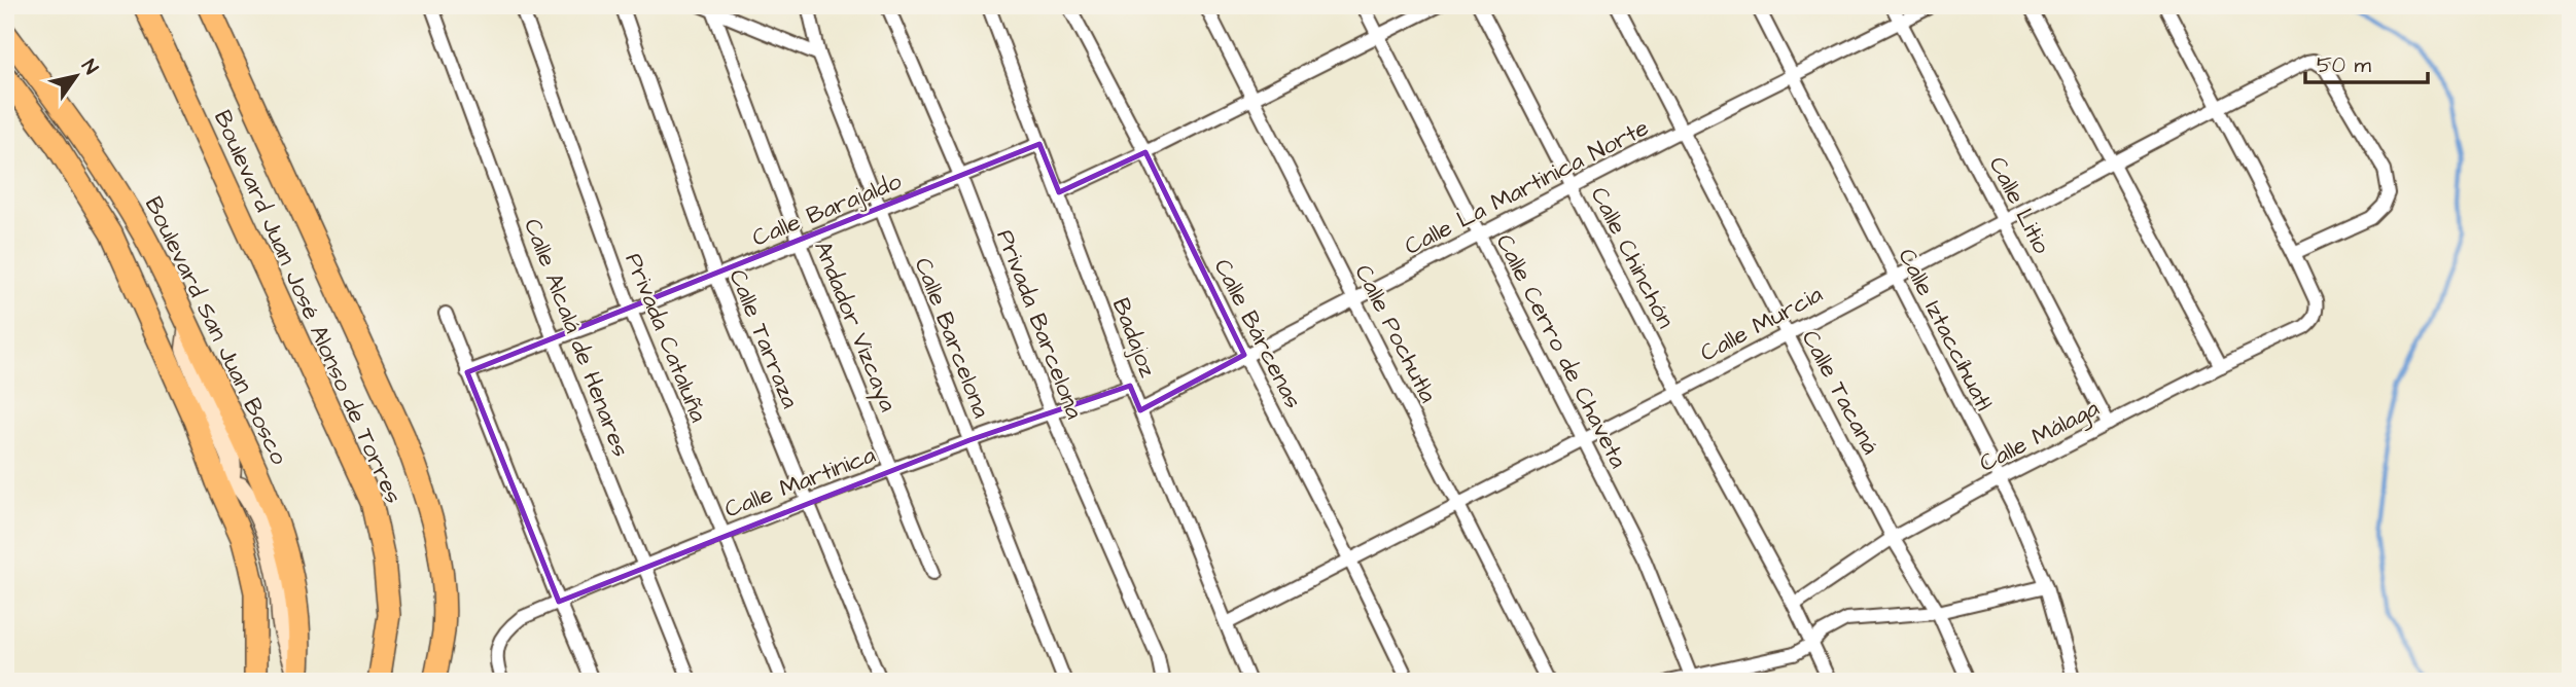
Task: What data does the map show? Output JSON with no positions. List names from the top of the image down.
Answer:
{
  "streets": {
    "main road": ["Boulevard Juan José Alonso de Torres", "Boulevard San Juan Bosco"],
    "street": [
      "Calle La Martinica Norte",
      "Calle Litio",
      "Calle Barajaldo",
      "Calle Chinchón",
      "Calle Murcia",
      "Privada Barcelona",
      "Andador Vizcaya",
      "Calle Iztaccíhuatl",
      "Calle Bárcenas",
      "Calle Pochutla",
      "Calle Alcalá de Henares",
      "Privada Cataluña",
      "Calle Barcelona",
      "Badajoz",
      "Calle Tarraza",
      "Calle Cerro de Chaveta",
      "Calle Tacaná",
      "Calle Málaga",
      "Calle Martinica"
    ]
  },
  "crossings": [
    ["Calle La Martinica Norte", "Calle Litio"],
    ["Calle La Martinica Norte", "Calle Chinchón"],
    ["Calle La Martinica Norte", "Calle Iztaccíhuatl"],
    ["Calle La Martinica Norte", "Calle Bárcenas"],
    ["Calle La Martinica Norte", "Calle Pochutla"],
    ["Calle La Martinica Norte", "Badajoz"],
    ["Calle La Martinica Norte", "Calle Cerro de Chaveta"],
    ["Calle La Martinica Norte", "Calle Tacaná"],
    ["Calle Litio", "Calle Murcia"],
    ["Calle Litio", "Calle Málaga"],
    ["Calle Barajaldo", "Privada Barcelona"],
    ["Calle Barajaldo", "Andador Vizcaya"],
    ["Calle Barajaldo", "Calle Alcalá de Henares"],
    ["Calle Barajaldo", "Privada Cataluña"],
    ["Calle Barajaldo", "Calle Barcelona"],
    ["Calle Barajaldo", "Badajoz"],
    ["Calle Barajaldo", "Calle Tarraza"],
    ["Calle Chinchón", "Calle Murcia"],
    ["Calle Chinchón", "Calle Málaga"],
    ["Calle Murcia", "Calle Iztaccíhuatl"],
    ["Calle Murcia", "Calle Bárcenas"],
    ["Calle Murcia", "Calle Pochutla"],
    ["Calle Murcia", "Badajoz"],
    ["Calle Murcia", "Calle Cerro de Chaveta"],
    ["Calle Murcia", "Calle Tacaná"],
    ["Calle Murcia", "Calle Málaga"],
    ["Privada Barcelona", "Calle Martinica"],
    ["Andador Vizcaya", "Calle Martinica"],
    ["Calle Iztaccíhuatl", "Calle Málaga"],
    ["Calle Alcalá de Henares", "Calle Martinica"],
    ["Privada Cataluña", "Calle Martinica"],
    ["Calle Barcelona", "Calle Martinica"],
    ["Badajoz", "Calle Martinica"],
    ["Calle Tarraza", "Calle Martinica"],
    ["Calle Tacaná", "Calle Málaga"]
  ],
  "scale_bar": "50 m",
  "north": "top right"
}
